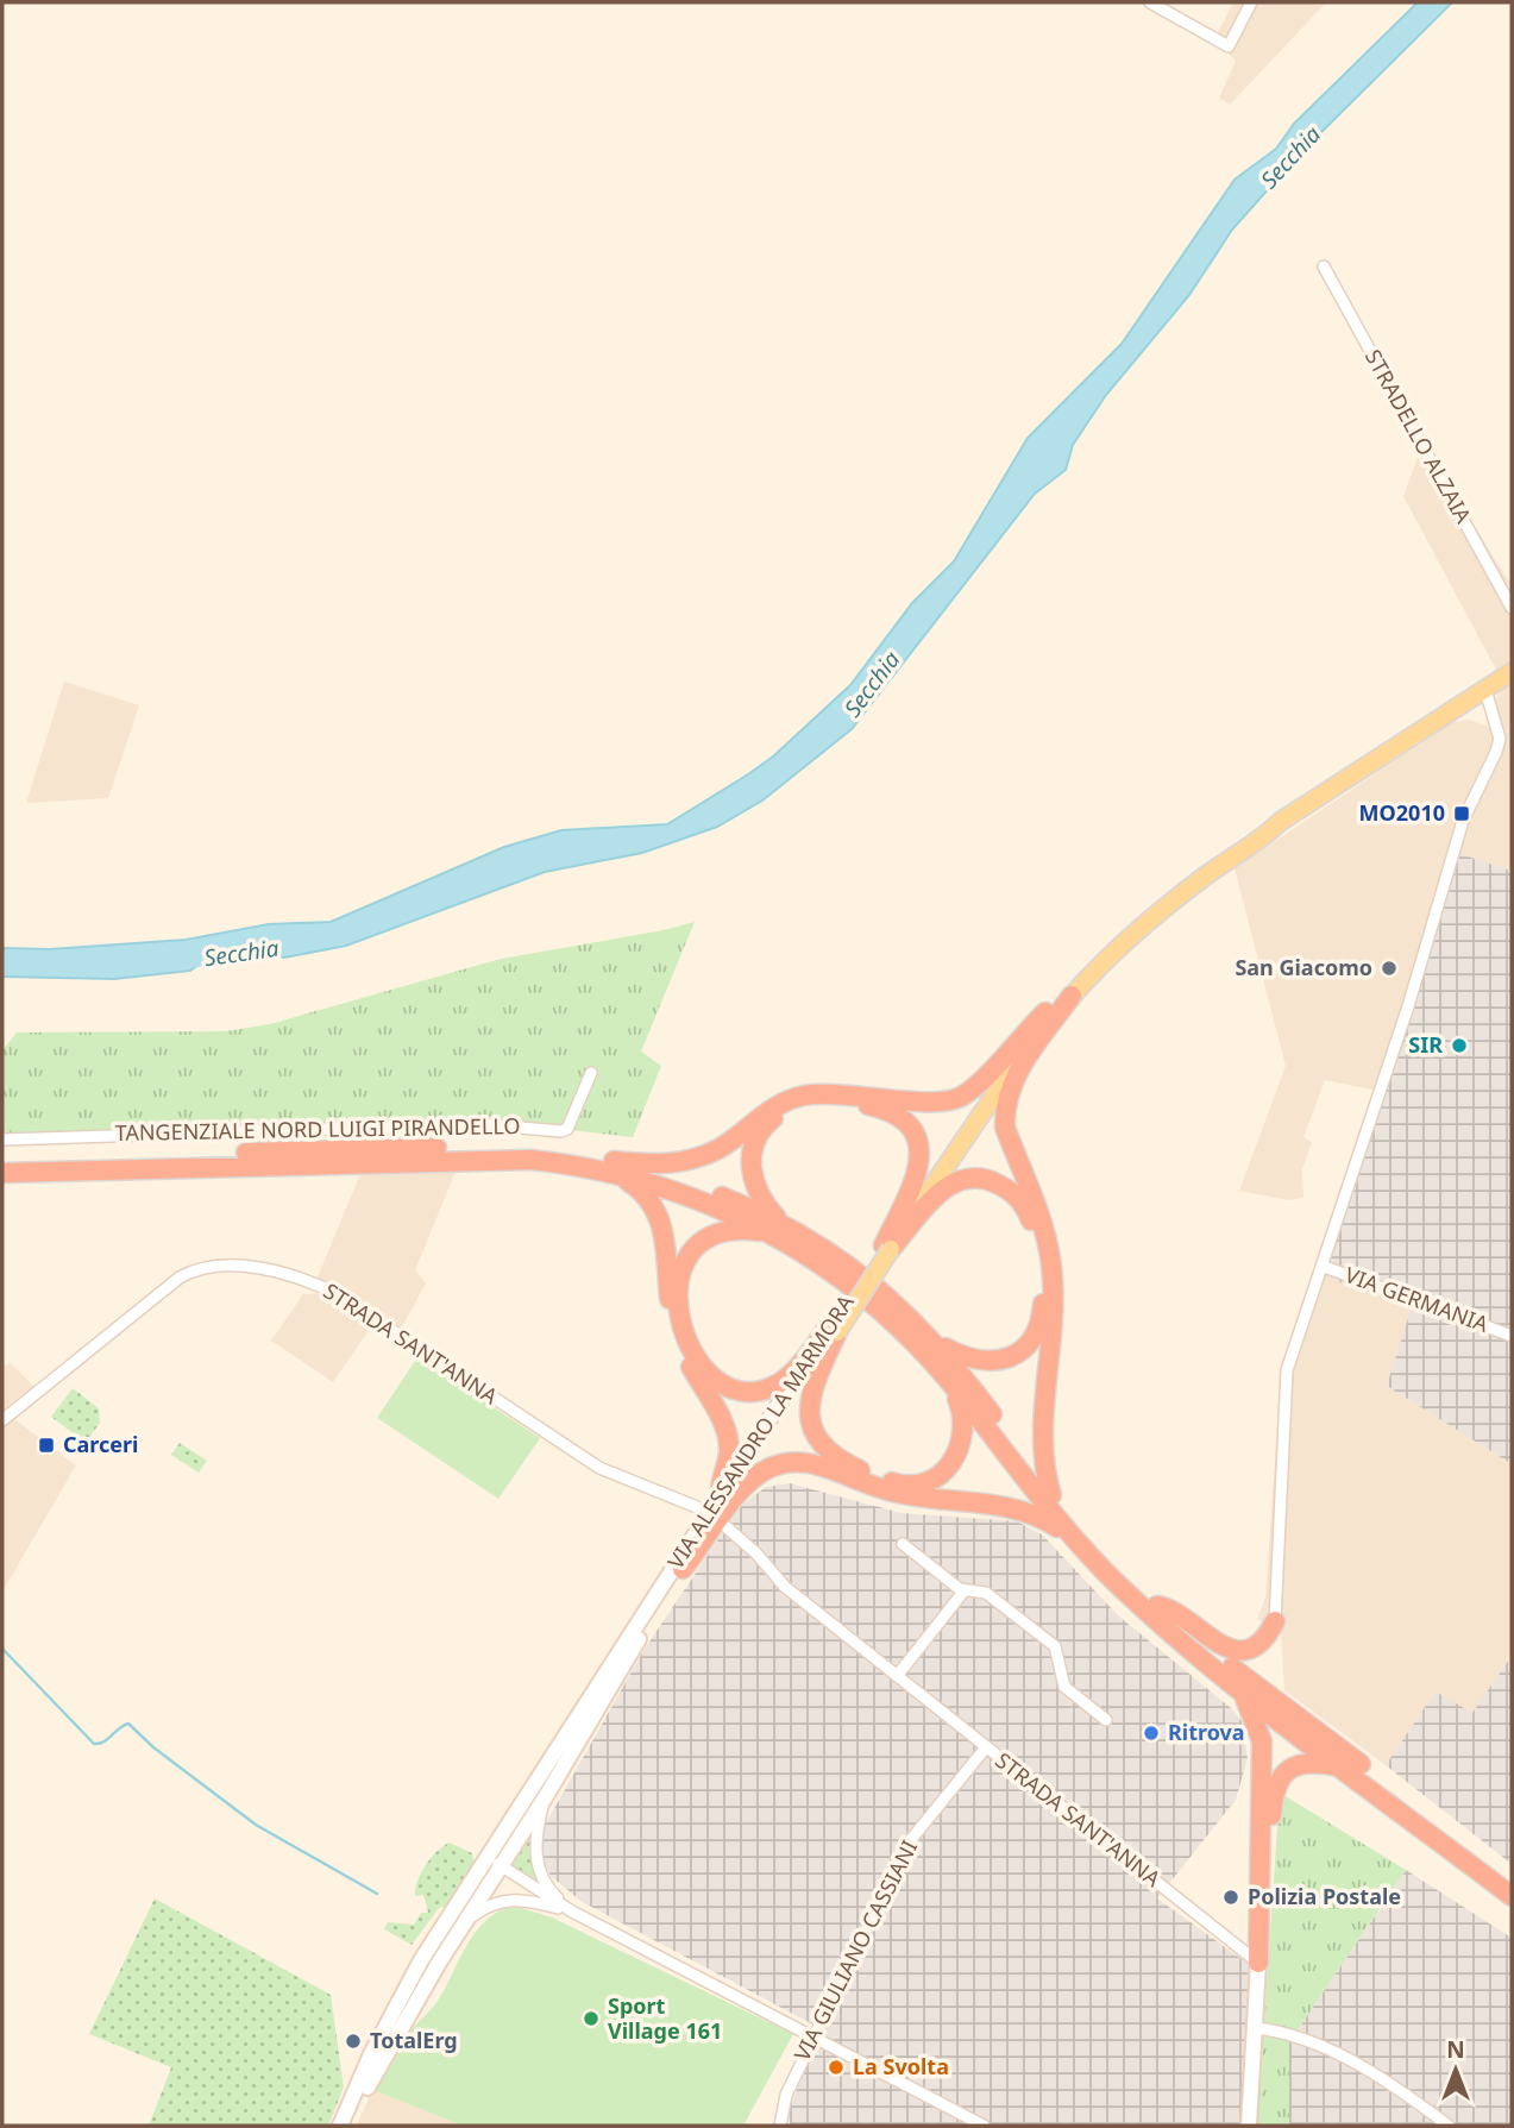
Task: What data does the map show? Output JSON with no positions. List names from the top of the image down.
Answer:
{
  "streets": {
    "highway": ["TANGENZIALE NORD LUIGI PIRANDELLO"],
    "main road": ["VIA ALESSANDRO LA MARMORA"],
    "street": [
      "STRADELLO ALZAIA",
      "VIA GERMANIA",
      "STRADA SANT'ANNA",
      "VIA GIULIANO CASSIANI"
    ]
  },
  "crossings": [
    ["STRADA SANT'ANNA", "VIA GIULIANO CASSIANI"]
  ],
  "water": ["Secchia"],
  "places": {
    "transit": ["MO2010", "Carceri"],
    "other": [
      "San Giacomo",
      "SIR",
      "Ritrova",
      "Polizia Postale",
      "Sport Village 161",
      "TotalErg",
      "La Svolta"
    ]
  },
  "north": "top"
}
